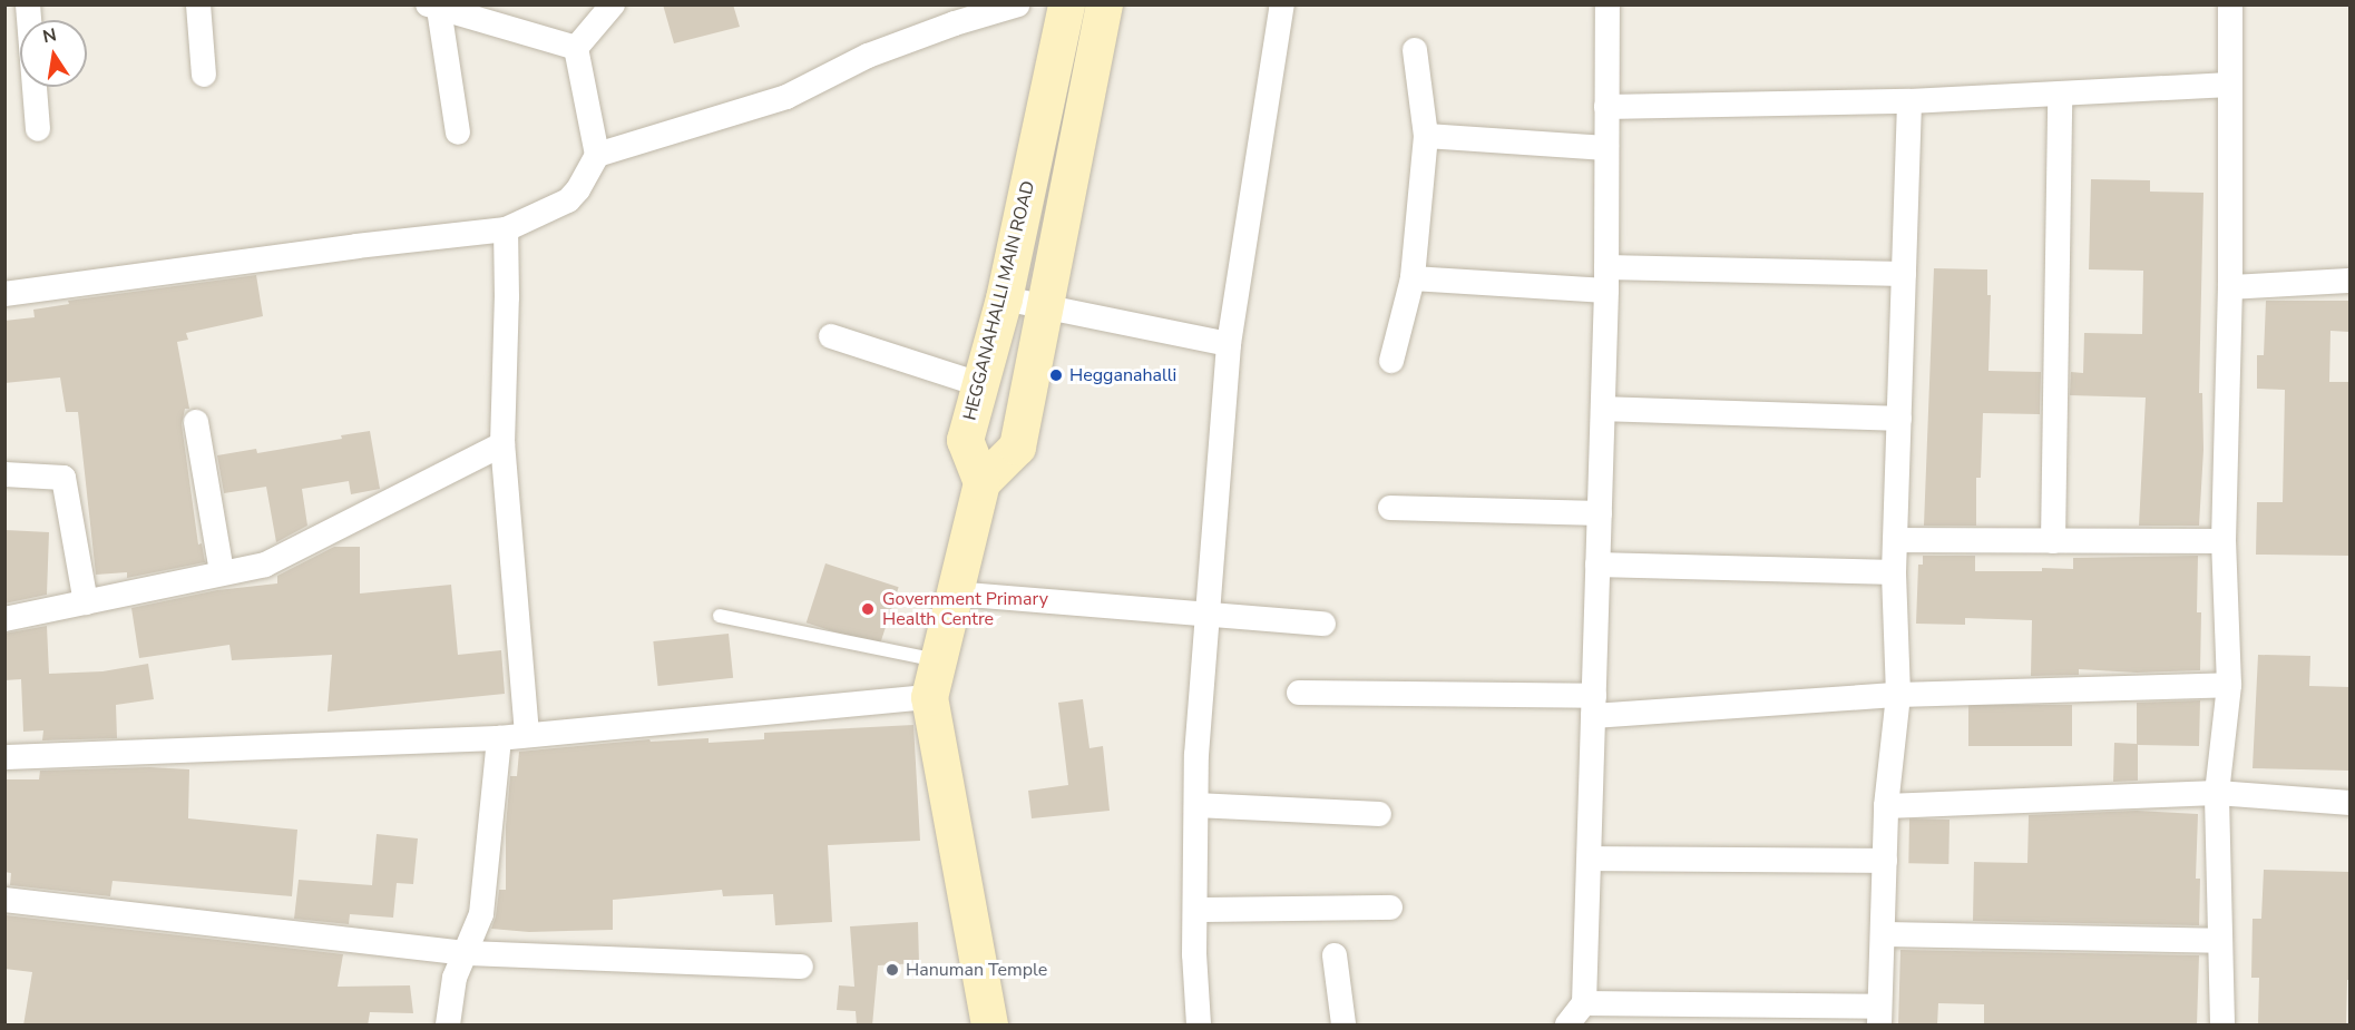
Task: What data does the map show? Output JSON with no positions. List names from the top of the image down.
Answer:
{
  "streets": {
    "main road": ["HEGGANAHALLI MAIN ROAD"]
  },
  "places": ["Hegganahalli", "Government Primary Health Centre", "Hanuman Temple"],
  "north": "top"
}
